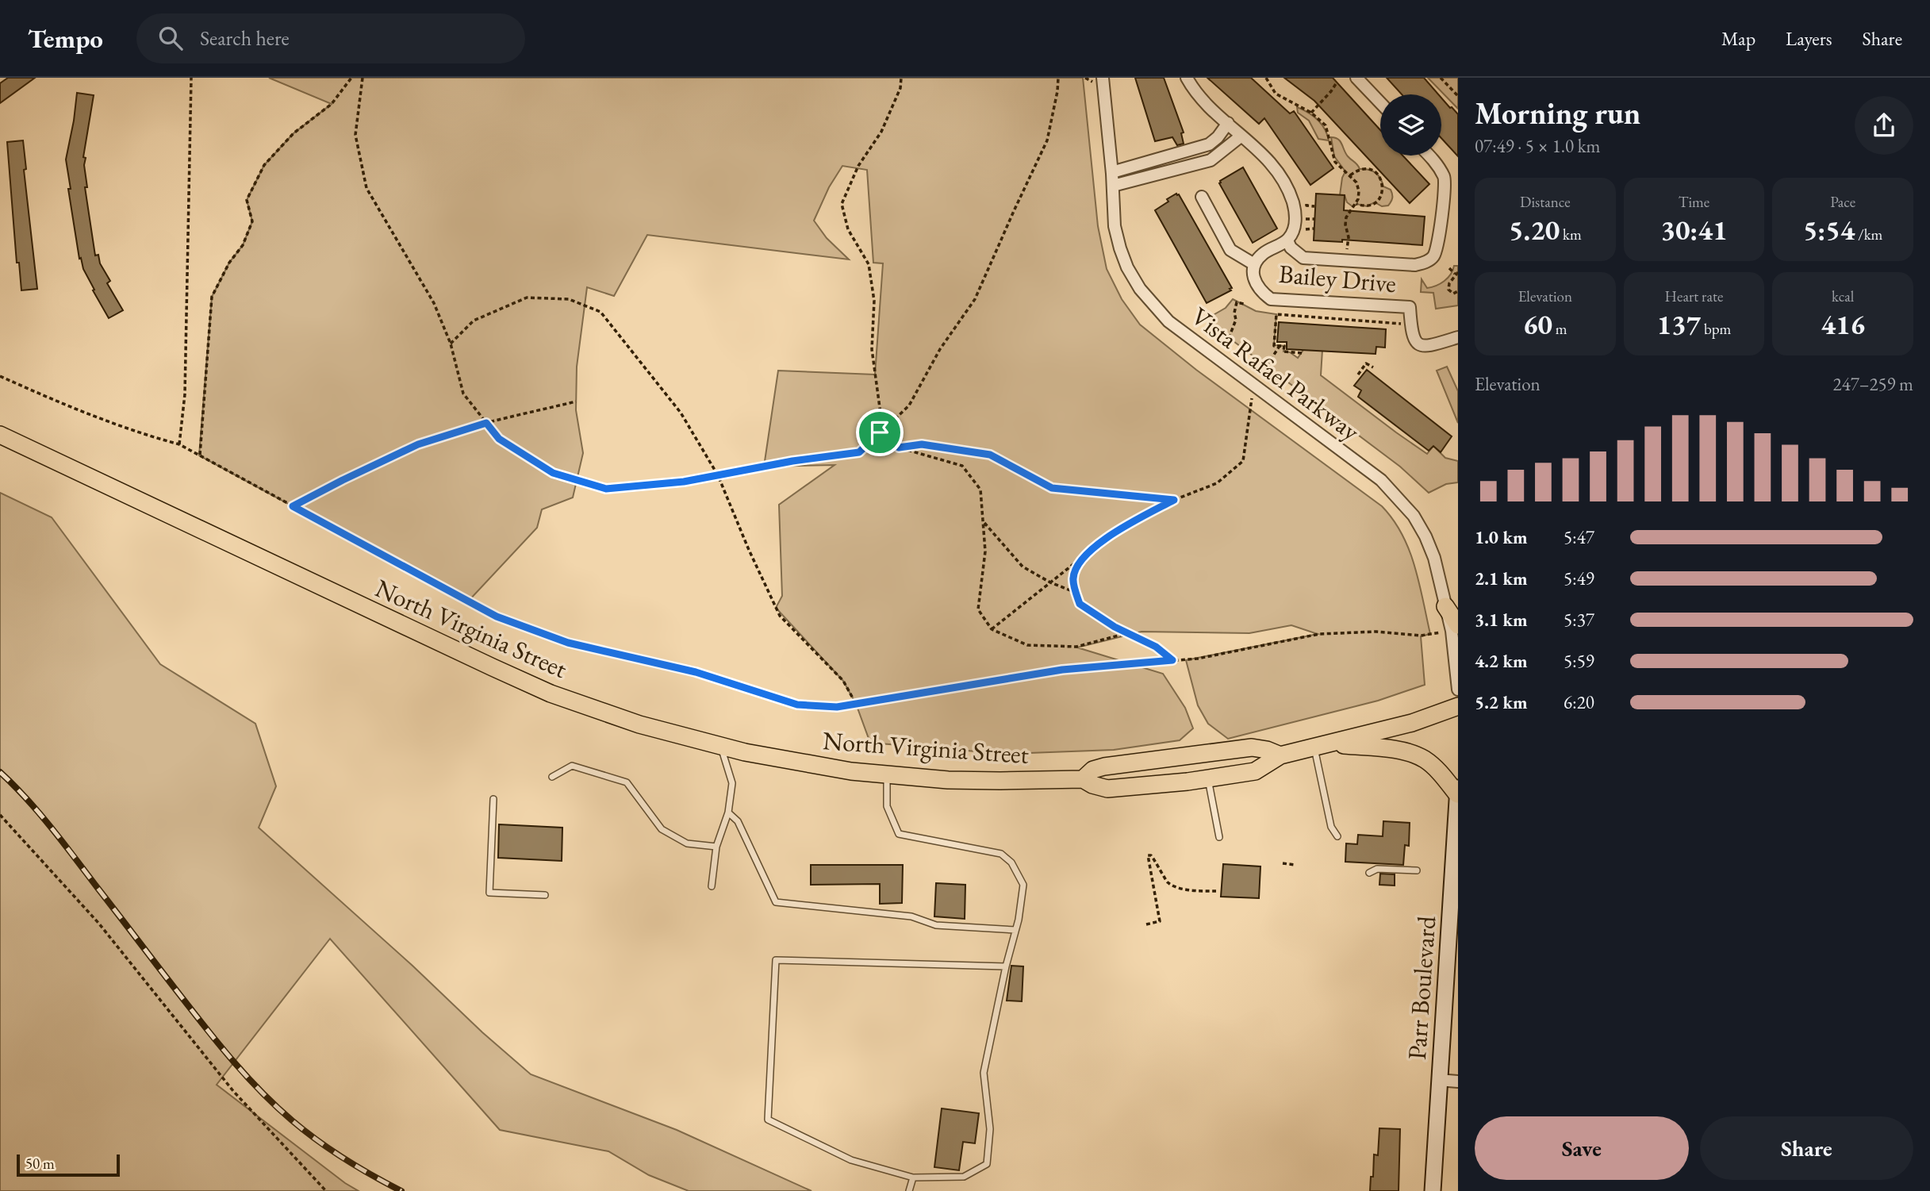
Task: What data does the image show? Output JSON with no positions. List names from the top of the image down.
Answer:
{
  "streets": {
    "main road": ["North Virginia Street", "Parr Boulevard"],
    "street": ["Bailey Drive", "Vista Rafael Parkway"]
  },
  "scale_bar": "50 m",
  "page": {
    "header": "Tempo",
    "search": "Search here",
    "nav": ["Map", "Layers", "Share"],
    "heading": ["Morning run", "07:49 · 5 × 1.0 km"],
    "stats": [
      ["Distance", "5.20 km"],
      ["Time", "30:41"],
      ["Pace", "5:54 /km"],
      ["Elevation", "60 m"],
      ["Heart rate", "137 bpm"],
      ["kcal", "416"]
    ],
    "chart": ["Elevation", "247–259 m"],
    "list": [
      {
        "name": "1.0 km",
        "note": "5:47"
      },
      {
        "name": "2.1 km",
        "note": "5:49"
      },
      {
        "name": "3.1 km",
        "note": "5:37"
      },
      {
        "name": "4.2 km",
        "note": "5:59"
      },
      {
        "name": "5.2 km",
        "note": "6:20"
      }
    ],
    "buttons": ["Save", "Share"],
    "scale": "50 m"
  }
}
